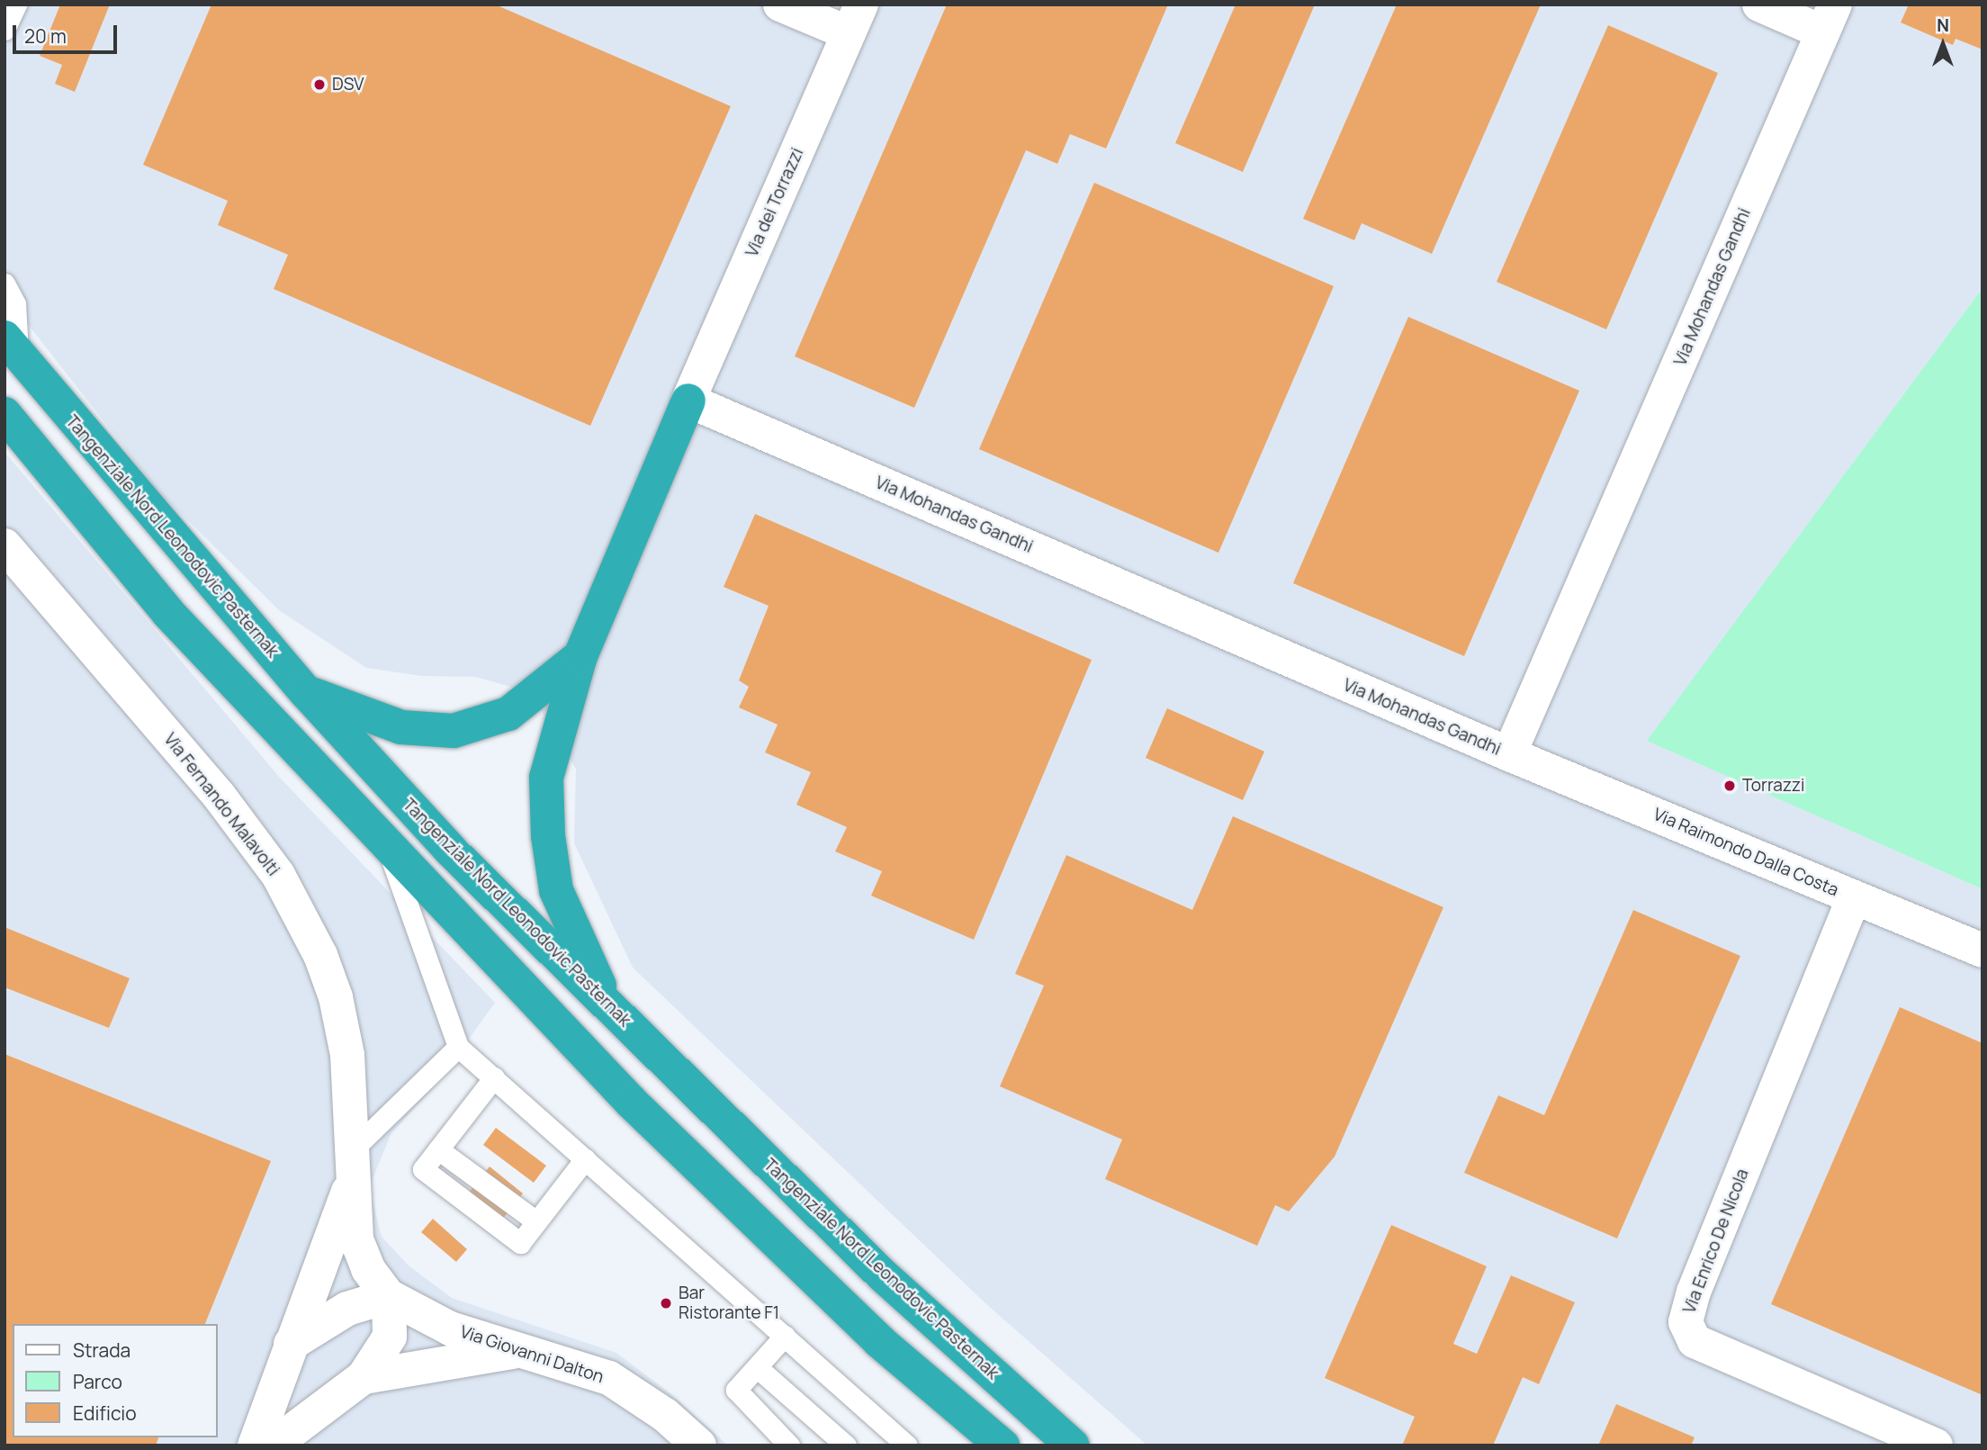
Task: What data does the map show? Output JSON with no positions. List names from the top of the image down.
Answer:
{
  "streets": {
    "highway": ["Tangenziale Nord Leonodovic Pasternak"],
    "street": [
      "Via dei Torrazzi",
      "Via Mohandas Gandhi",
      "Via Fernando Malavolti",
      "Via Raimondo Dalla Costa",
      "Via Enrico De Nicola",
      "Via Giovanni Dalton"
    ]
  },
  "crossings": [
    ["Via dei Torrazzi", "Via Mohandas Gandhi"],
    ["Via Mohandas Gandhi", "Via Raimondo Dalla Costa"],
    ["Via Fernando Malavolti", "Via Giovanni Dalton"],
    ["Via Raimondo Dalla Costa", "Via Enrico De Nicola"]
  ],
  "places": ["DSV", "Torrazzi", "Bar Ristorante F1"],
  "legend": ["Strada", "Parco", "Edificio"],
  "scale_bar": "20 m",
  "north": "top"
}
